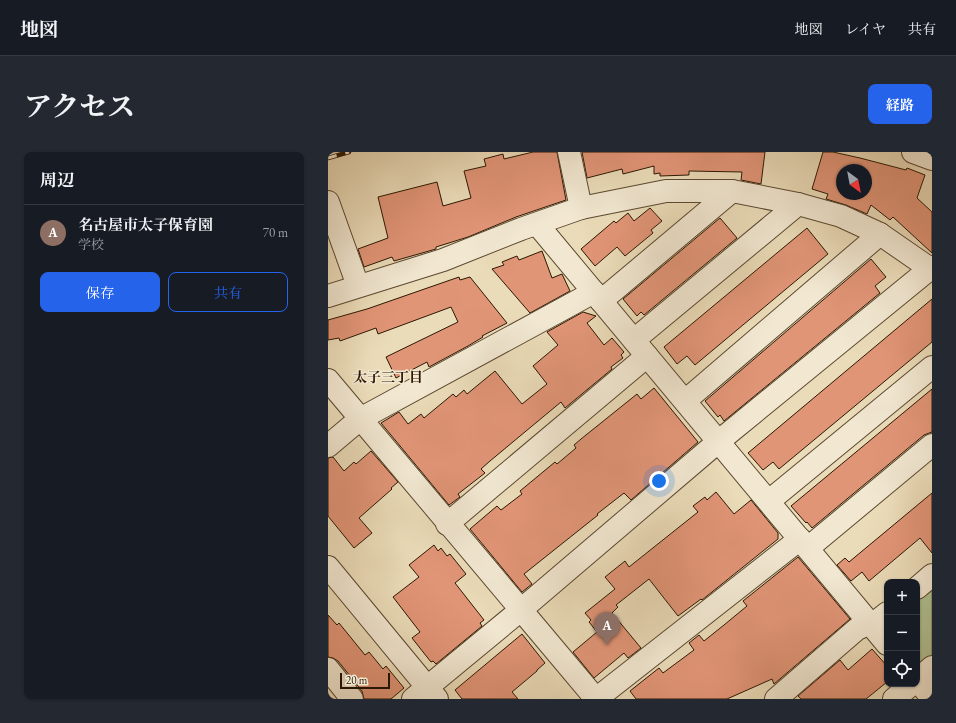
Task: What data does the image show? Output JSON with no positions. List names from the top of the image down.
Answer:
{
  "districts": ["太子三丁目"],
  "scale_bar": "20 m",
  "north": "bottom right",
  "page": {
    "header": "地図",
    "nav": ["地図", "レイヤ", "共有"],
    "title": "アクセス",
    "buttons": [
      "経路",
      ["保存", "共有"]
    ],
    "heading": "周辺",
    "list": [
      {
        "mark": "A",
        "name": "名古屋市太子保育園",
        "note": "学校",
        "value": "70 m"
      }
    ],
    "map_buttons": ["+", "−"],
    "pins": "A",
    "scale": "20 m"
  }
}
